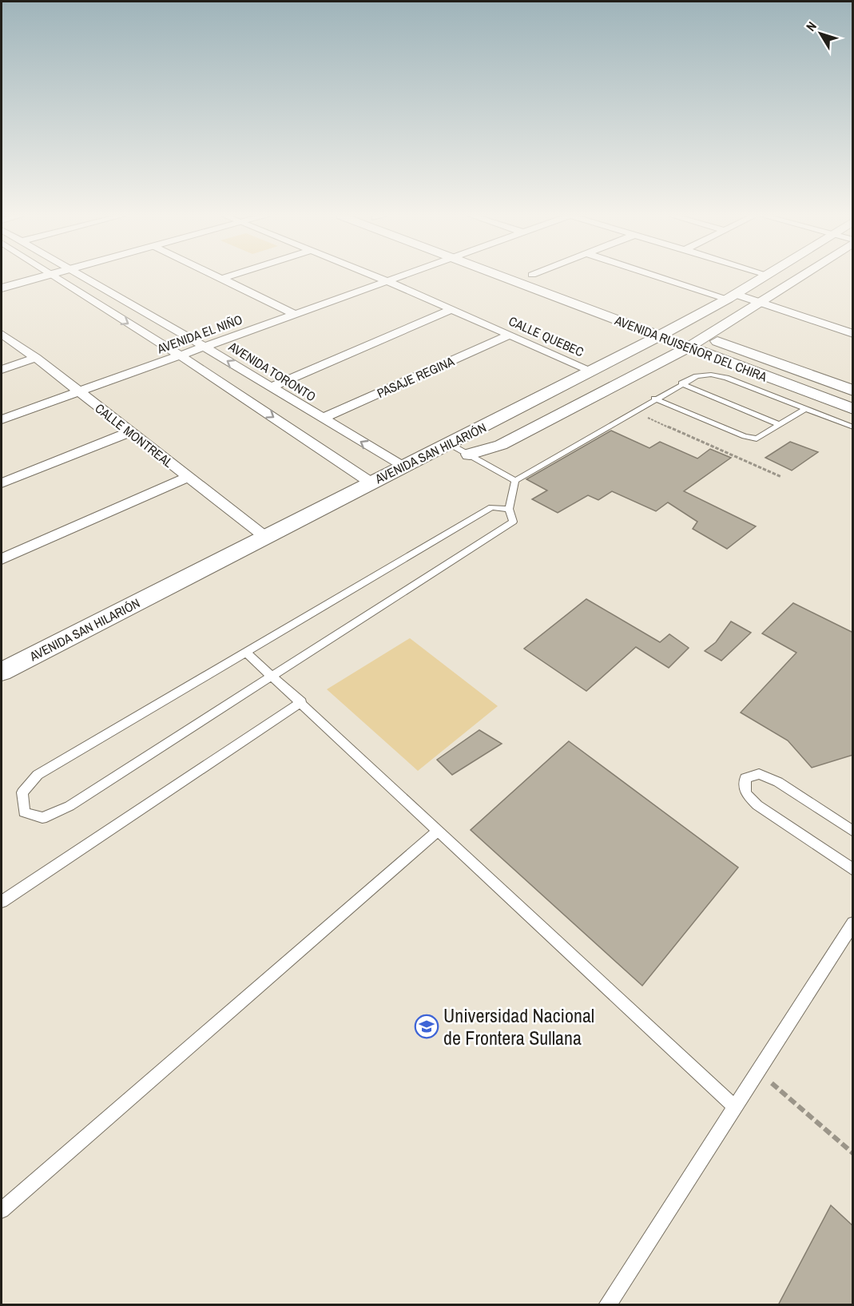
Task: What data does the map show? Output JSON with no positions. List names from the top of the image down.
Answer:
{
  "streets": {
    "street": [
      "AVENIDA EL NIÑO",
      "CALLE QUEBEC",
      "AVENIDA RUISEÑOR DEL CHIRA",
      "AVENIDA TORONTO",
      "PASAJE REGINA",
      "CALLE MONTREAL",
      "AVENIDA SAN HILARIÓN"
    ]
  },
  "crossings": [
    ["AVENIDA EL NIÑO", "CALLE QUEBEC"],
    ["AVENIDA EL NIÑO", "AVENIDA TORONTO"],
    ["AVENIDA EL NIÑO", "CALLE MONTREAL"],
    ["CALLE QUEBEC", "PASAJE REGINA"],
    ["CALLE QUEBEC", "AVENIDA SAN HILARIÓN"],
    ["AVENIDA RUISEÑOR DEL CHIRA", "AVENIDA SAN HILARIÓN"],
    ["AVENIDA TORONTO", "PASAJE REGINA"],
    ["AVENIDA TORONTO", "AVENIDA SAN HILARIÓN"],
    ["CALLE MONTREAL", "AVENIDA SAN HILARIÓN"]
  ],
  "places": {
    "school or university": ["Universidad Nacional de Frontera Sullana"]
  },
  "north": "top left"
}
